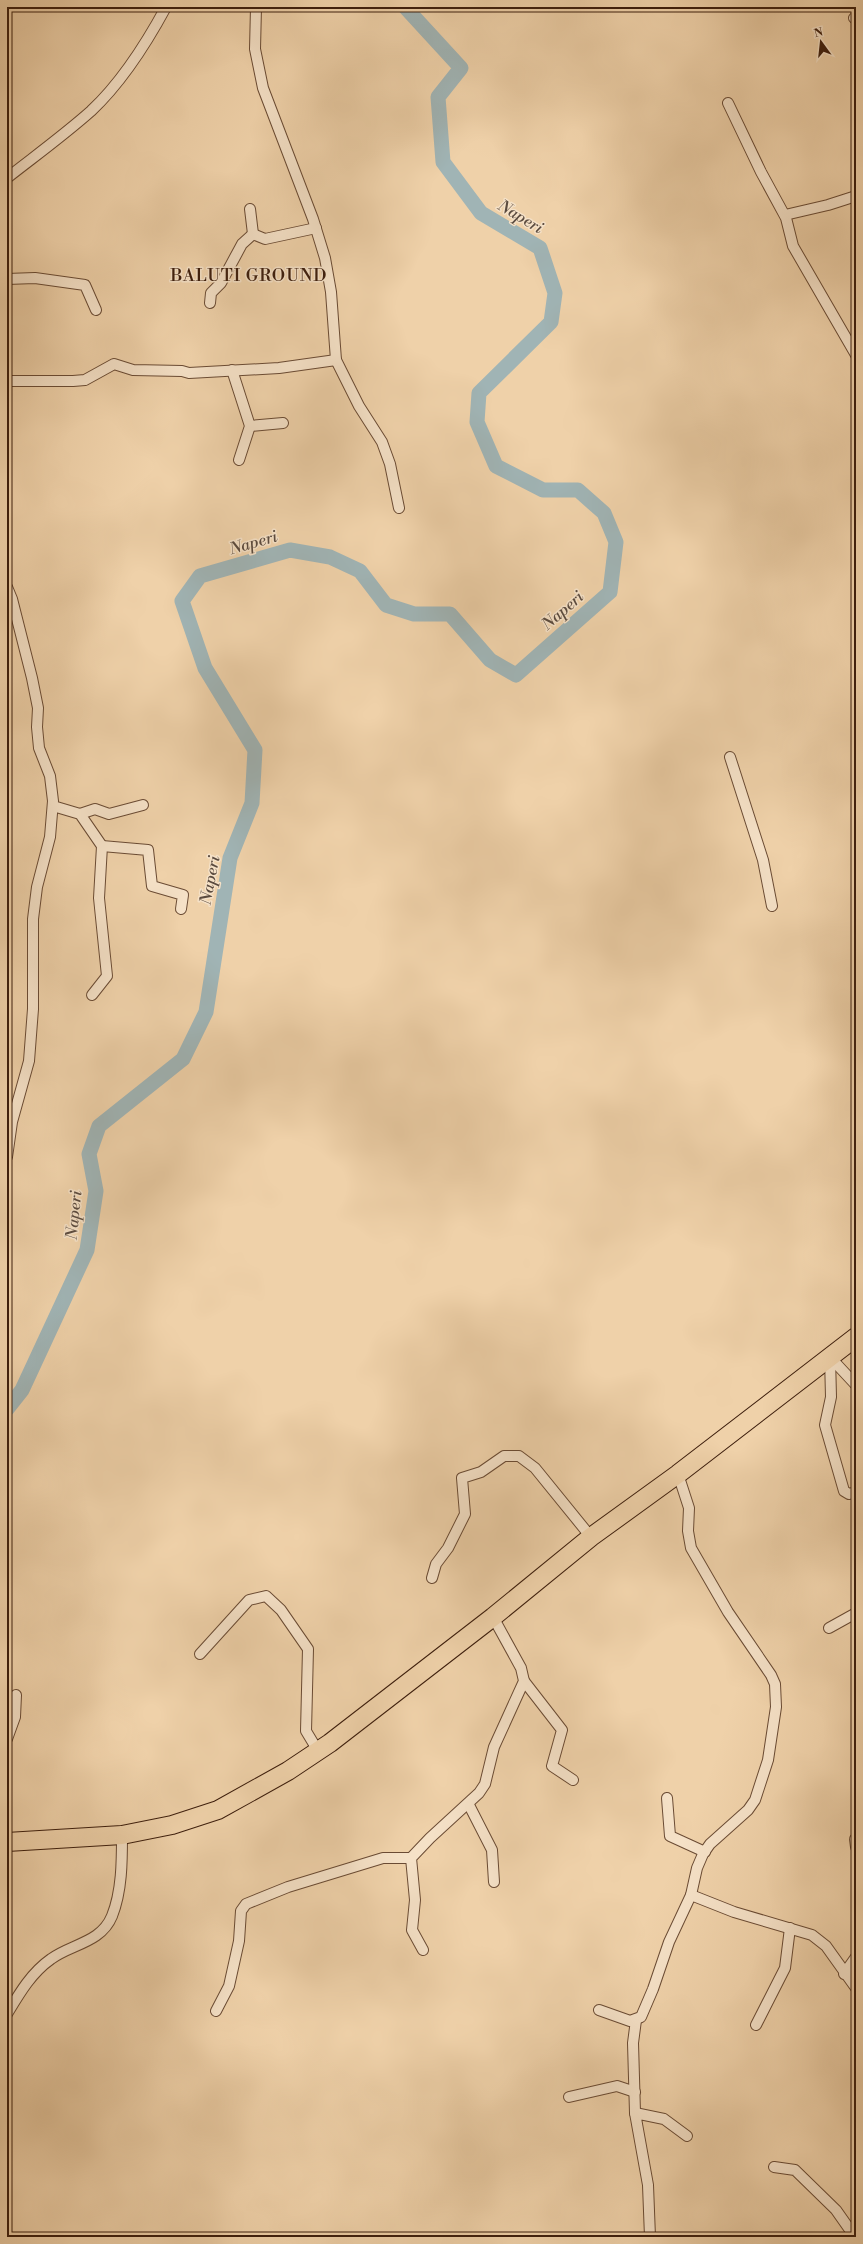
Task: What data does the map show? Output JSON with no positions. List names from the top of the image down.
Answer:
{
  "districts": ["BALUTI GROUND"],
  "water": ["Naperi"],
  "north": "top"
}
